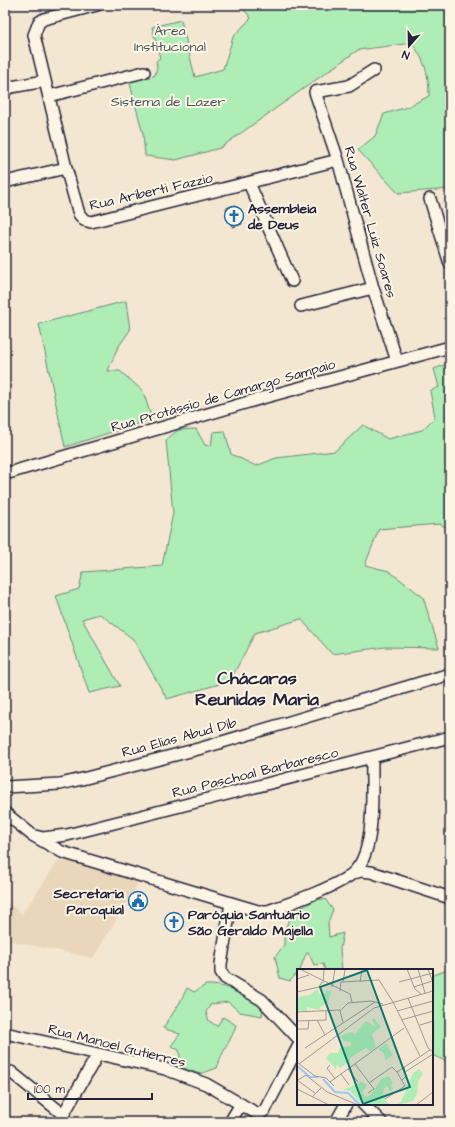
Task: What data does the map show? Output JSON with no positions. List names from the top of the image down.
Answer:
{
  "streets": {
    "street": [
      "Rua Ariberti Fazzio",
      "Rua Walter Luiz Soares",
      "Rua Protássio de Camargo Sampaio",
      "Rua Elias Abud Dib",
      "Rua Paschoal Barbaresco",
      "Rua Manoel Gutierres"
    ]
  },
  "crossings": [
    ["Rua Ariberti Fazzio", "Rua Walter Luiz Soares"],
    ["Rua Walter Luiz Soares", "Rua Protássio de Camargo Sampaio"]
  ],
  "districts": ["Chácaras Reunidas Maria"],
  "parks": ["Área Institucional", "Sistema de Lazer"],
  "places": {
    "church": ["Assembleia de Deus", "Paróquia Santuário São Geraldo Majella"],
    "public building": ["Secretaria Paroquial"]
  },
  "scale_bar": "100 m",
  "north": "bottom"
}
